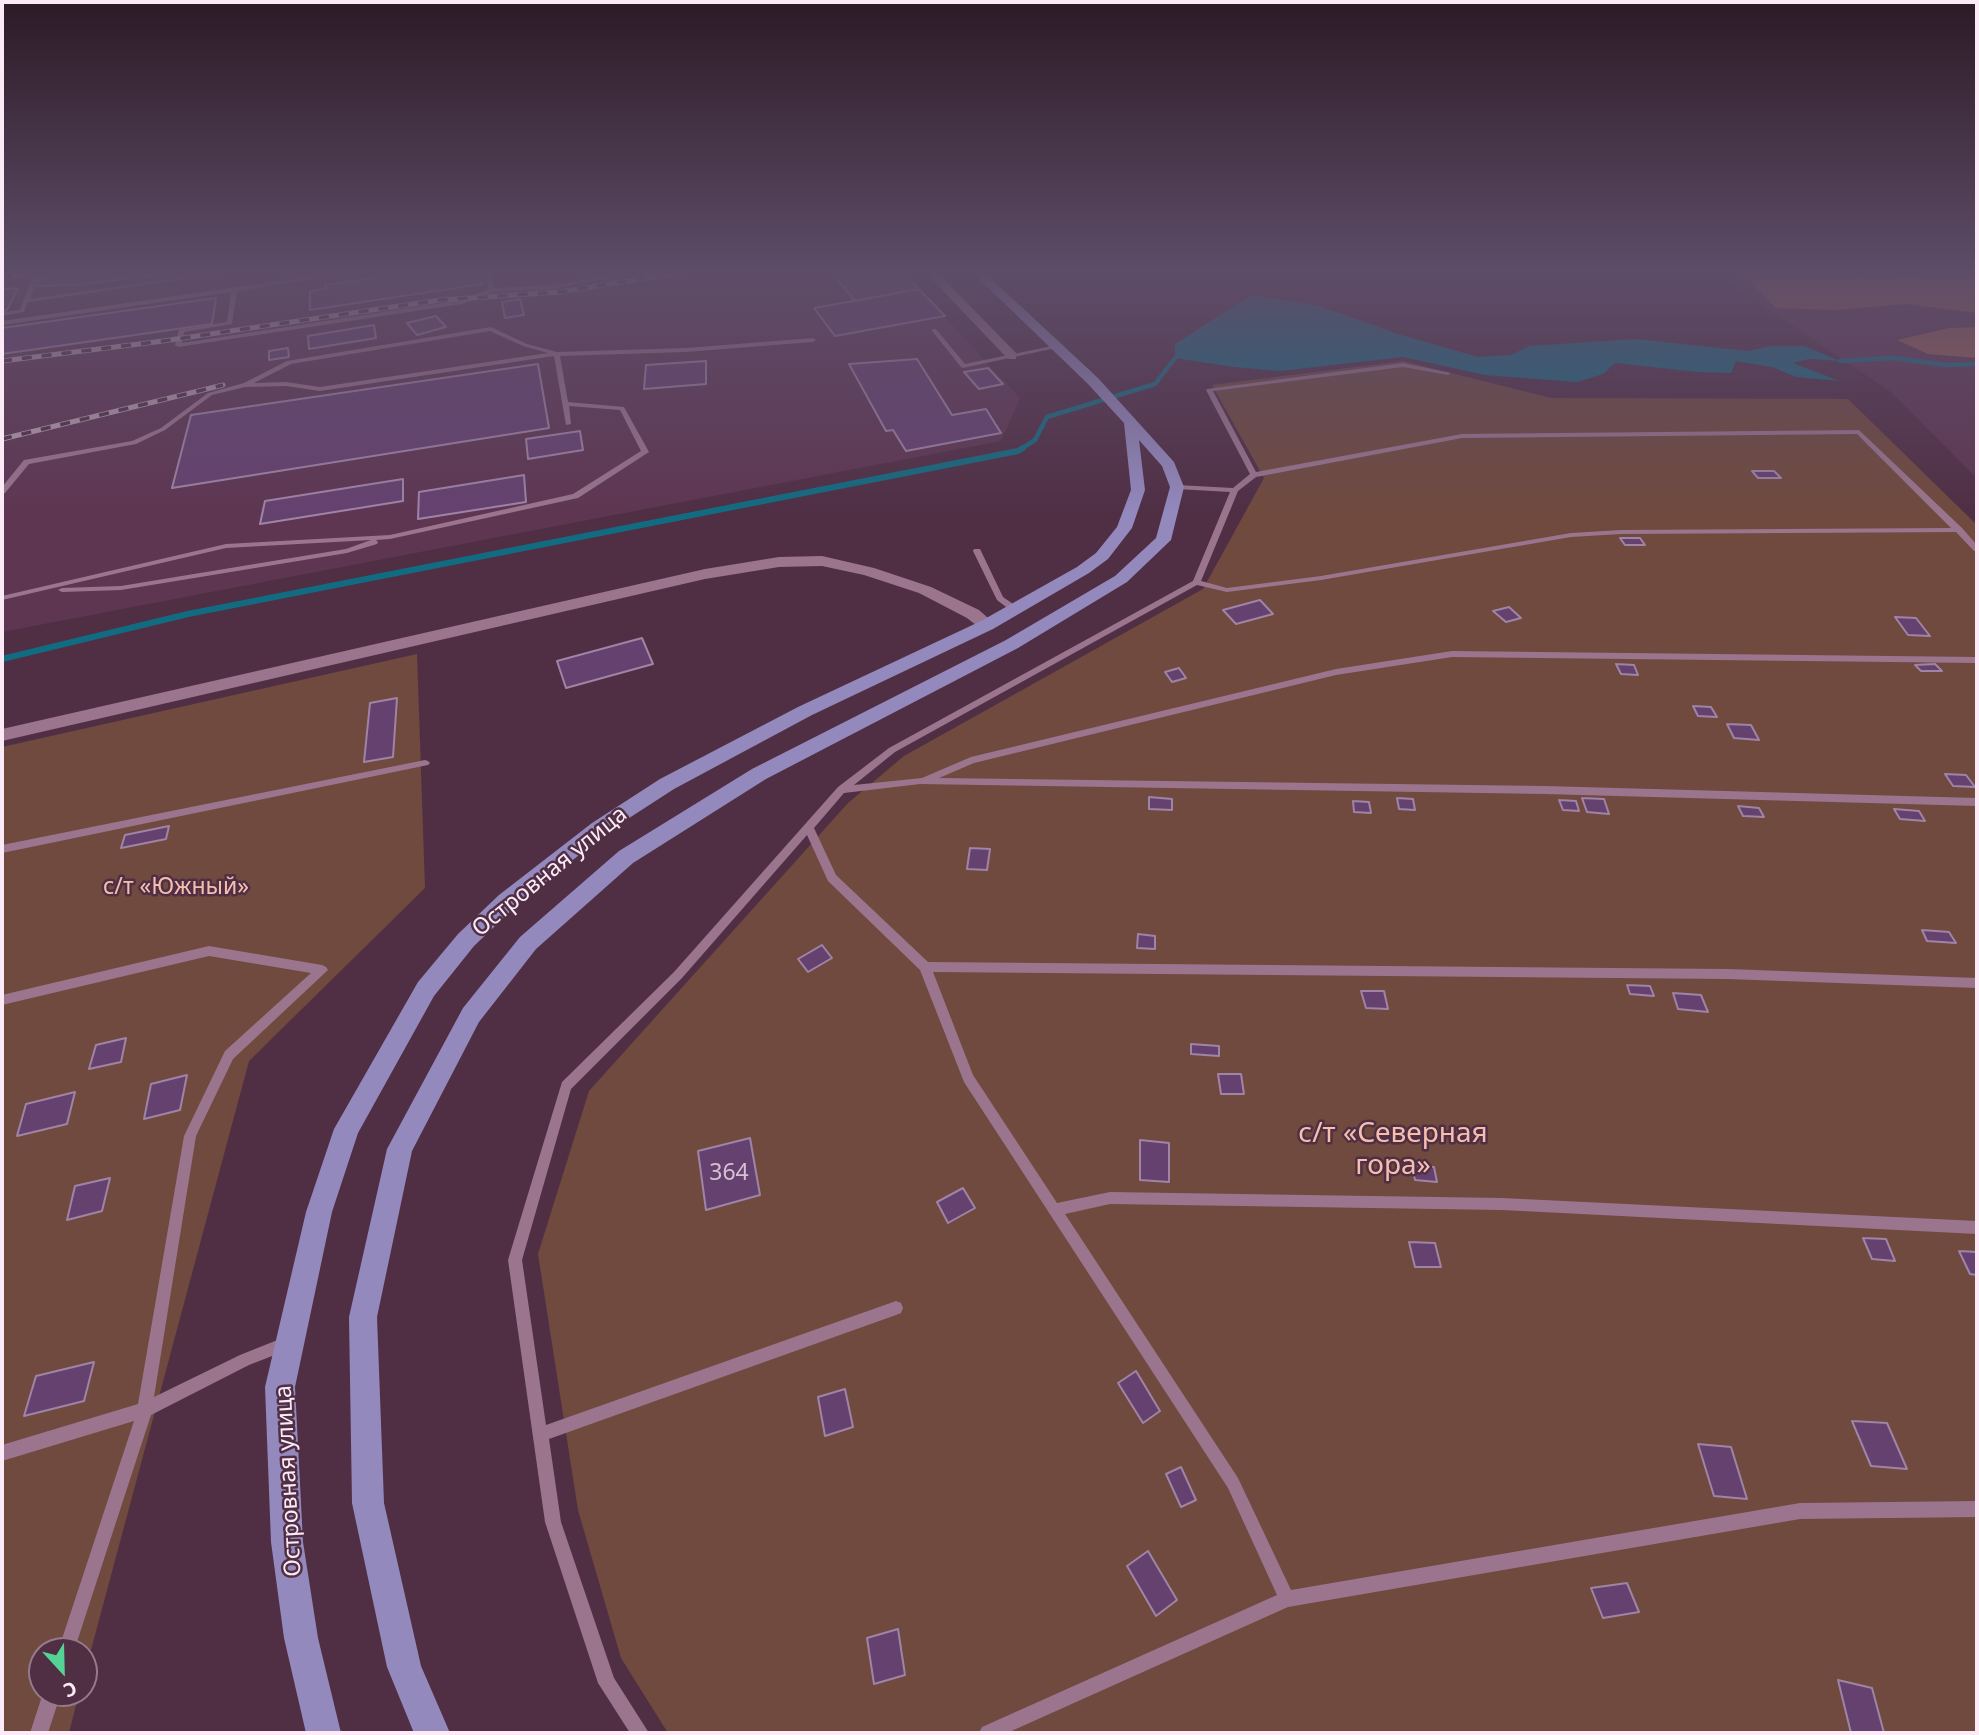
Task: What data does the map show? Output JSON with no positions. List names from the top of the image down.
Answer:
{
  "streets": {
    "main road": ["Островная улица"]
  },
  "parks": ["с/т «Южный»", "с/т «Северная гора»"],
  "house_numbers": ["364"],
  "north": "bottom"
}
